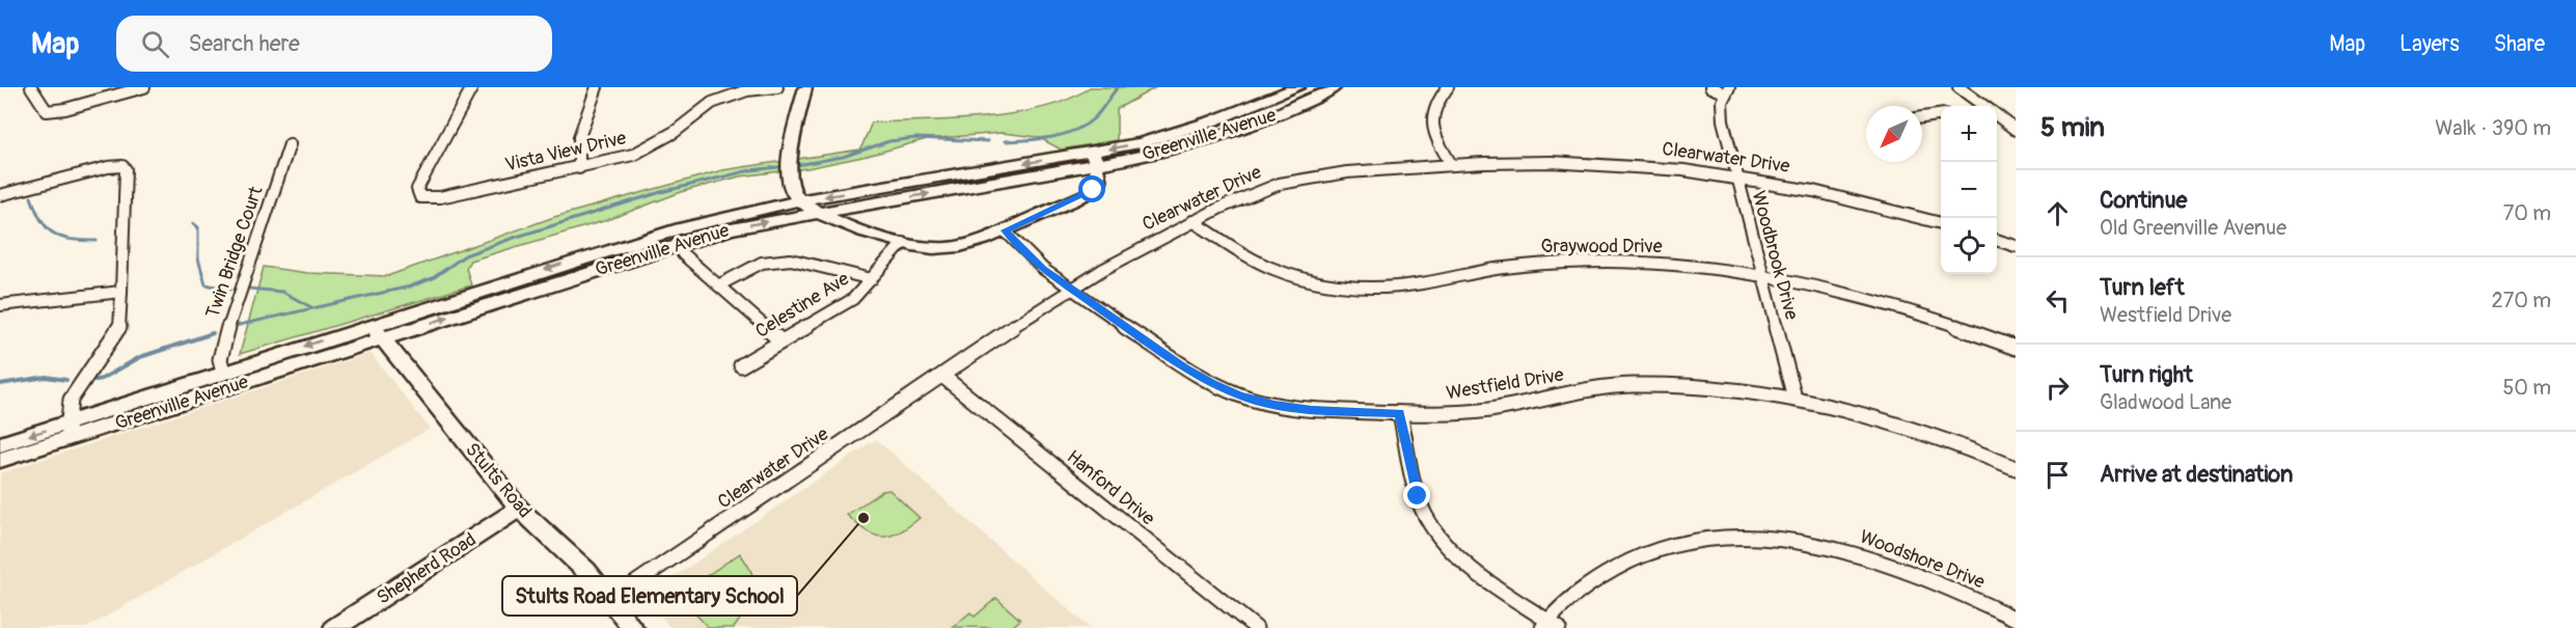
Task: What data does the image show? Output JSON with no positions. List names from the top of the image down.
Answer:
{
  "streets": {
    "main road": ["Greenville Avenue", "Stults Road", "Shepherd Road"],
    "street": [
      "Vista View Drive",
      "Clearwater Drive",
      "Graywood Drive",
      "Twin Bridge Court",
      "Woodbrook Drive",
      "Celestine Ave",
      "Westfield Drive",
      "Hanford Drive",
      "Woodshore Drive"
    ]
  },
  "crossings": [
    ["Greenville Avenue", "Twin Bridge Court"],
    ["Greenville Avenue", "Stults Road"],
    ["Clearwater Drive", "Graywood Drive"],
    ["Clearwater Drive", "Woodbrook Drive"],
    ["Clearwater Drive", "Westfield Drive"],
    ["Clearwater Drive", "Stults Road"],
    ["Clearwater Drive", "Hanford Drive"],
    ["Graywood Drive", "Woodbrook Drive"],
    ["Woodbrook Drive", "Westfield Drive"],
    ["Stults Road", "Shepherd Road"]
  ],
  "places": ["Stults Road Elementary School"],
  "north": "bottom left",
  "page": {
    "header": "Map",
    "search": "Search here",
    "nav": ["Map", "Layers", "Share"],
    "heading": ["5 min", "Walk · 390 m"],
    "map_buttons": ["+", "−"],
    "list": [
      ["Continue", "Old Greenville Avenue", "70 m"],
      ["Turn left", "Westfield Drive", "270 m"],
      ["Turn right", "Gladwood Lane", "50 m"],
      "Arrive at destination"
    ]
  }
}
